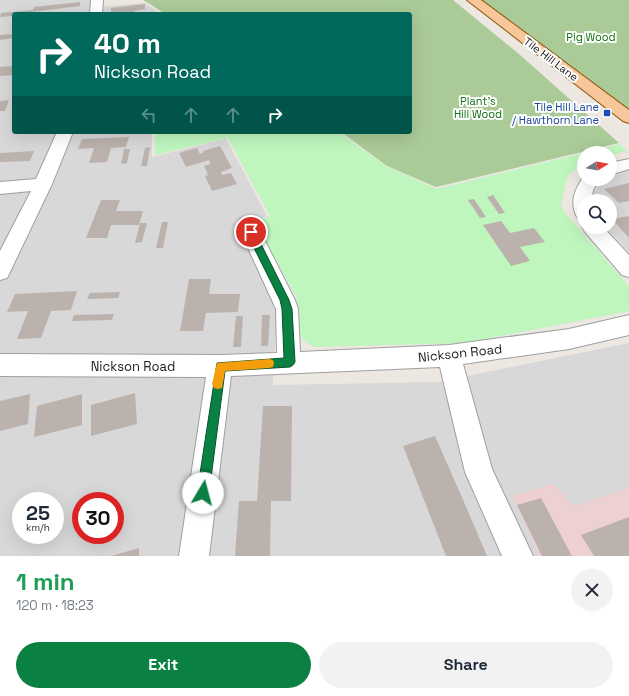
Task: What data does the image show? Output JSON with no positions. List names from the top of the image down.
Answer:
{
  "streets": {
    "main road": ["Tile Hill Lane"],
    "street": ["Nickson Road"]
  },
  "parks": ["Pig Wood", "Plant's Hill Wood"],
  "places": {
    "transit": ["Tile Hill Lane / Hawthorn Lane"]
  },
  "north": "right",
  "page": {
    "turn": ["40 m", "Nickson Road"],
    "speed": "25 km/h",
    "limit": "30",
    "heading": ["1 min", "120 m · 18:23"],
    "buttons": ["Exit", "Share"]
  }
}
